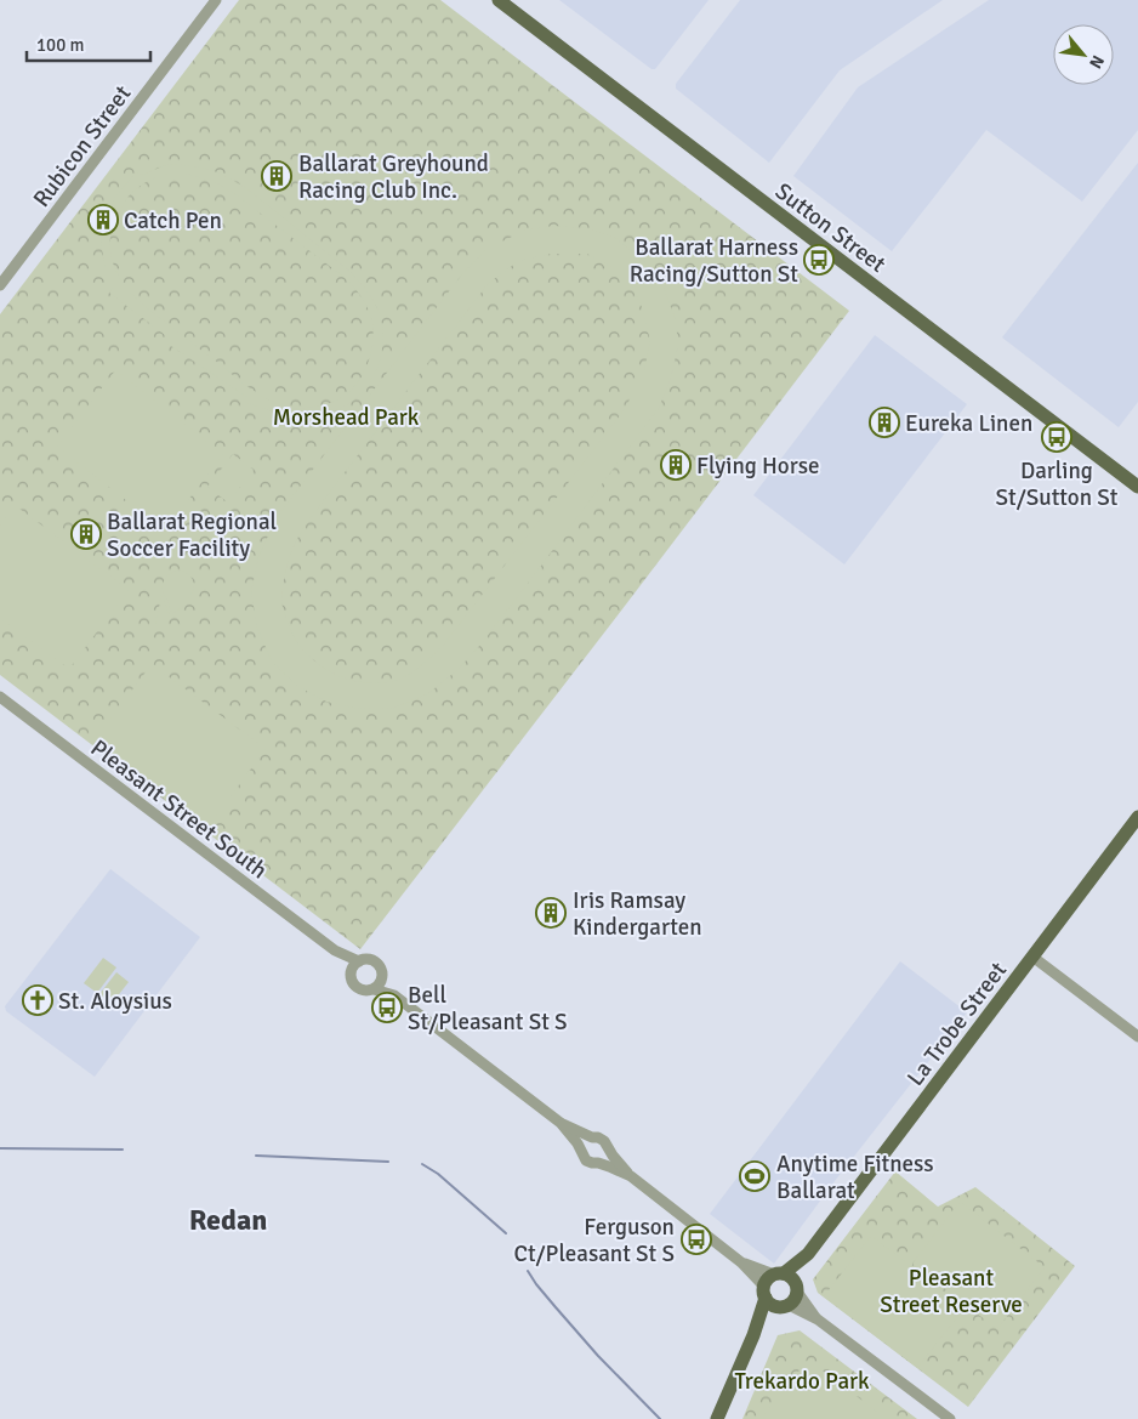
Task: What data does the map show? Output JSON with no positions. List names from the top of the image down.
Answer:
{
  "streets": {
    "main road": ["Sutton Street", "La Trobe Street"],
    "street": ["Rubicon Street", "Pleasant Street South"]
  },
  "districts": ["Redan"],
  "parks": ["Morshead Park", "Pleasant Street Reserve", "Trekardo Park"],
  "places": {
    "building": [
      "Ballarat Greyhound Racing Club Inc.",
      "Catch Pen",
      "Eureka Linen",
      "Flying Horse",
      "Ballarat Regional Soccer Facility",
      "Iris Ramsay Kindergarten"
    ],
    "bus stop": [
      "Ballarat Harness Racing/Sutton St",
      "Darling St/Sutton St",
      "Bell St/Pleasant St S",
      "Ferguson Ct/Pleasant St S"
    ],
    "church": ["St. Aloysius"],
    "sports": ["Anytime Fitness Ballarat"]
  },
  "scale_bar": "100 m",
  "north": "bottom right"
}
